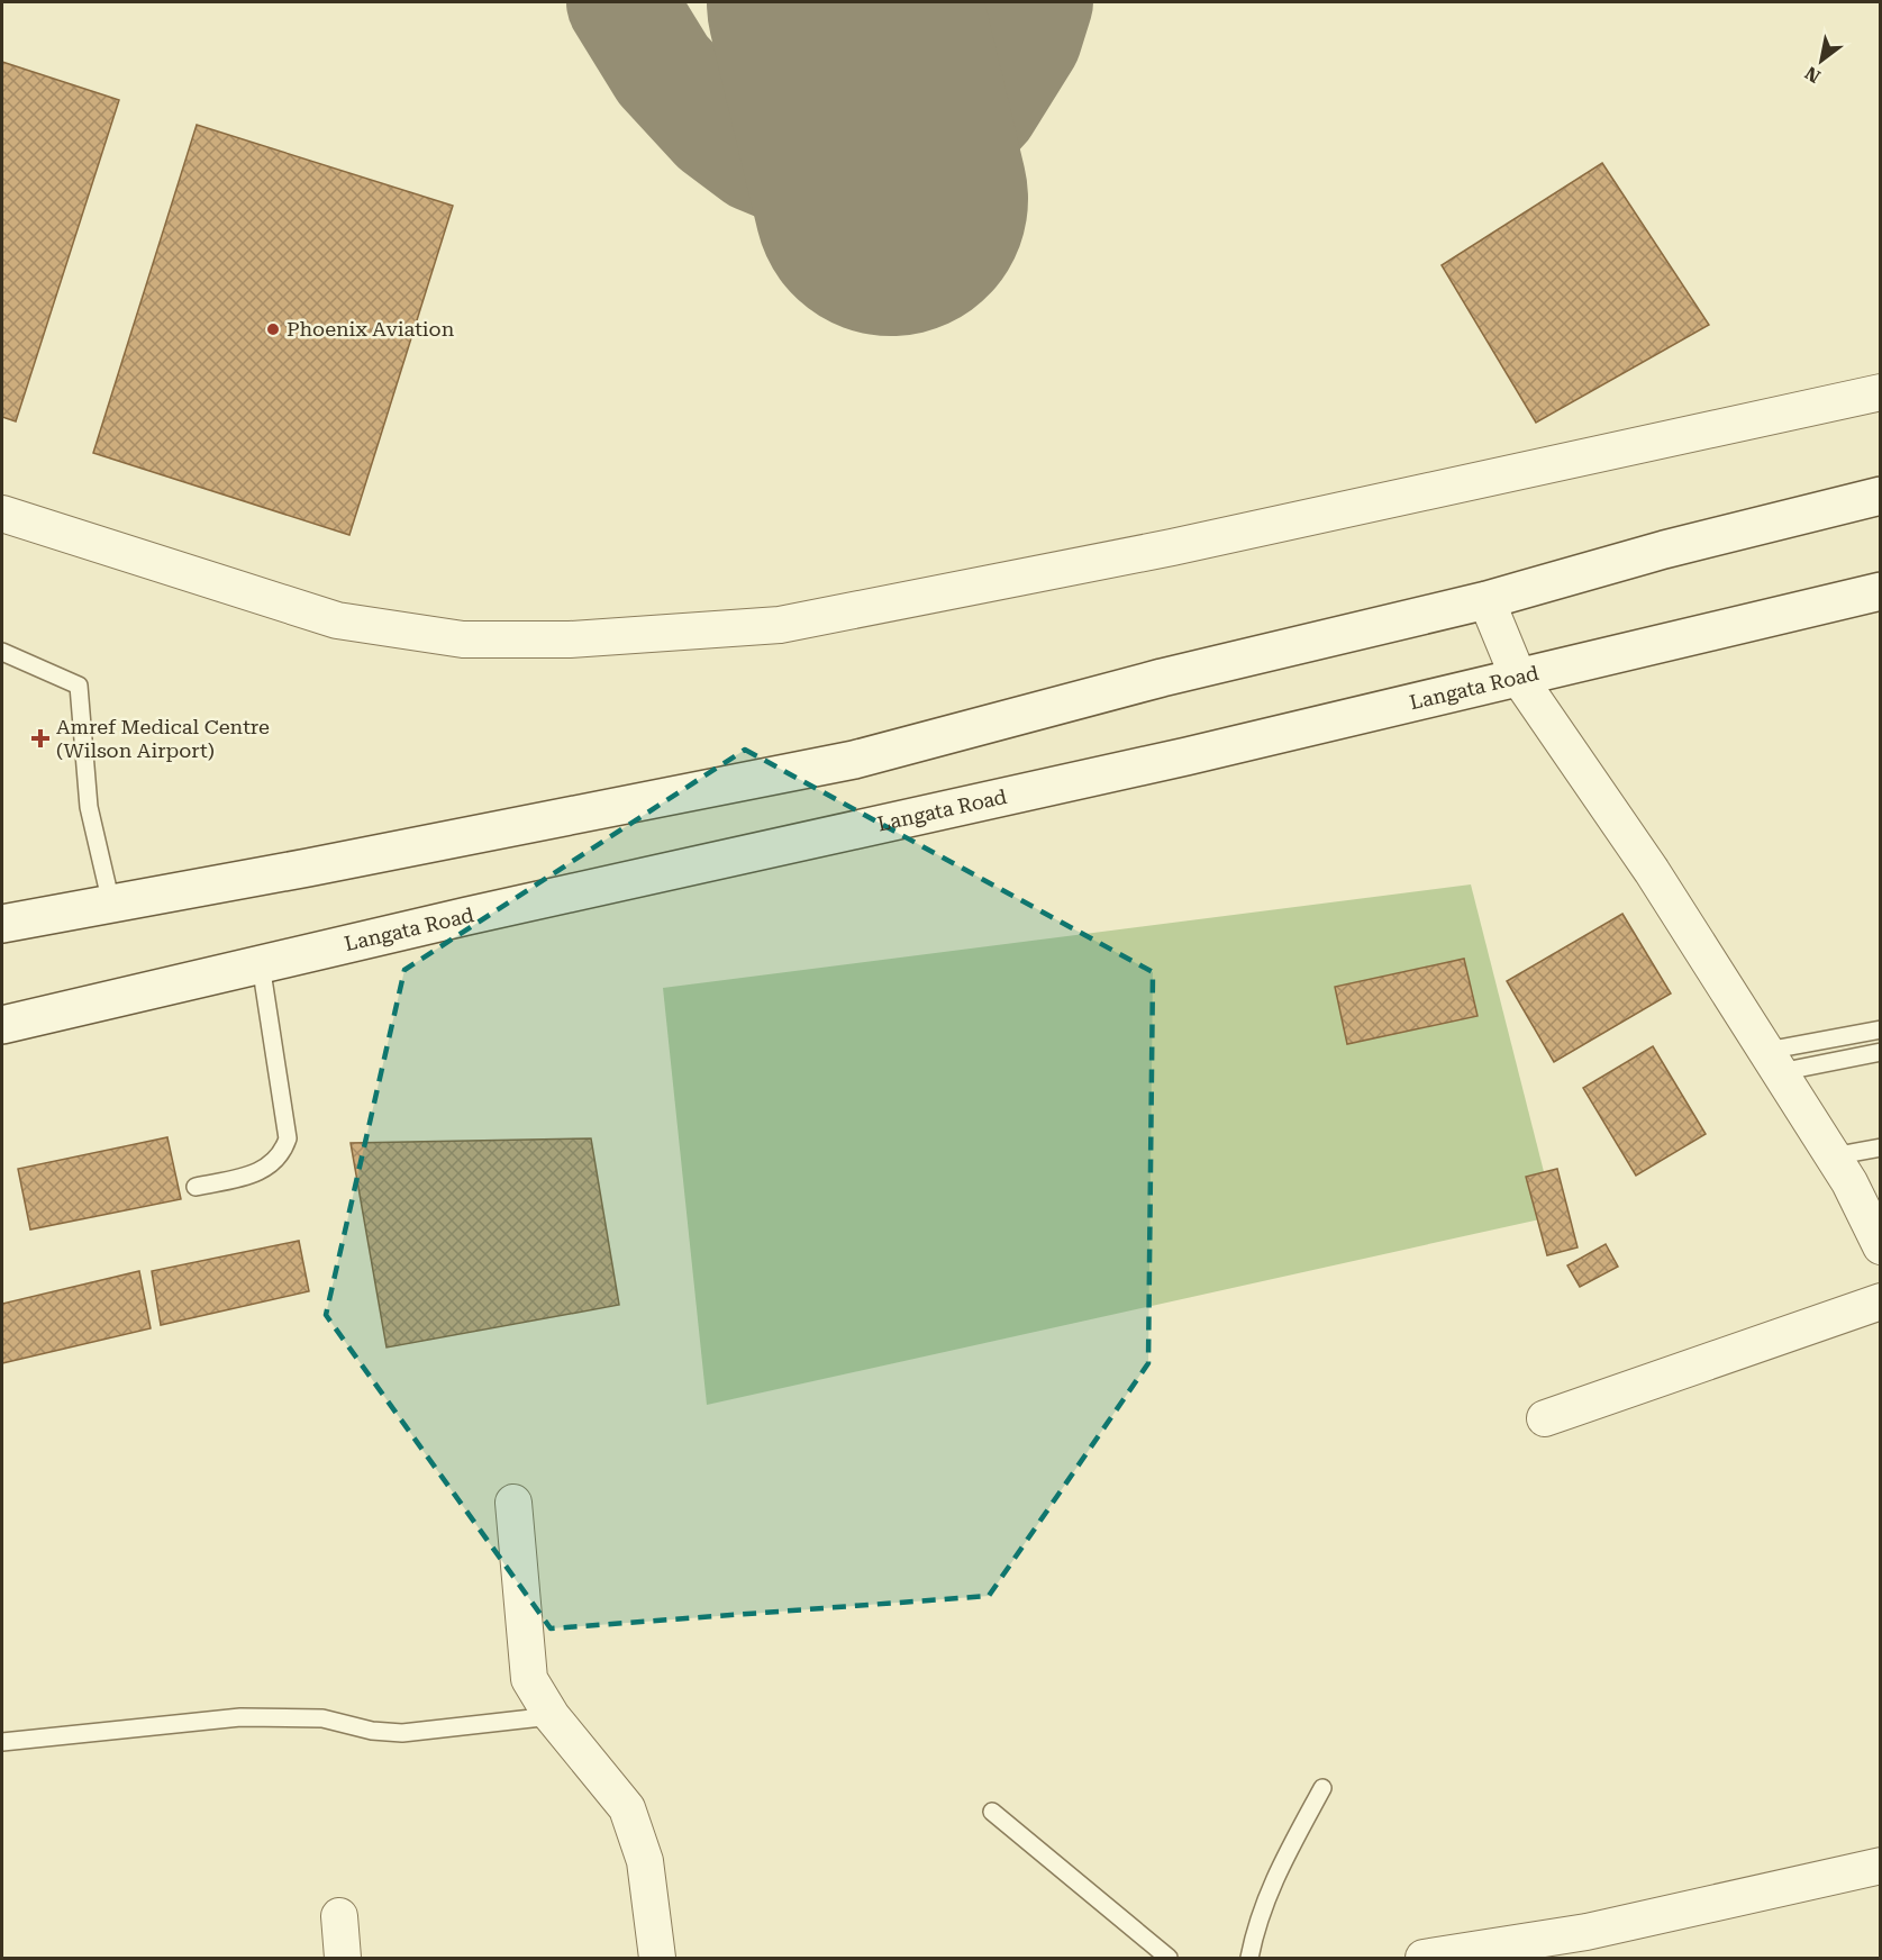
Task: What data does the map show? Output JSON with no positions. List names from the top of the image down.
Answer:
{
  "streets": {
    "main road": ["Langata Road"]
  },
  "places": {
    "other": ["Phoenix Aviation"],
    "health": ["Amref Medical Centre (Wilson Airport)"]
  },
  "north": "bottom left"
}
